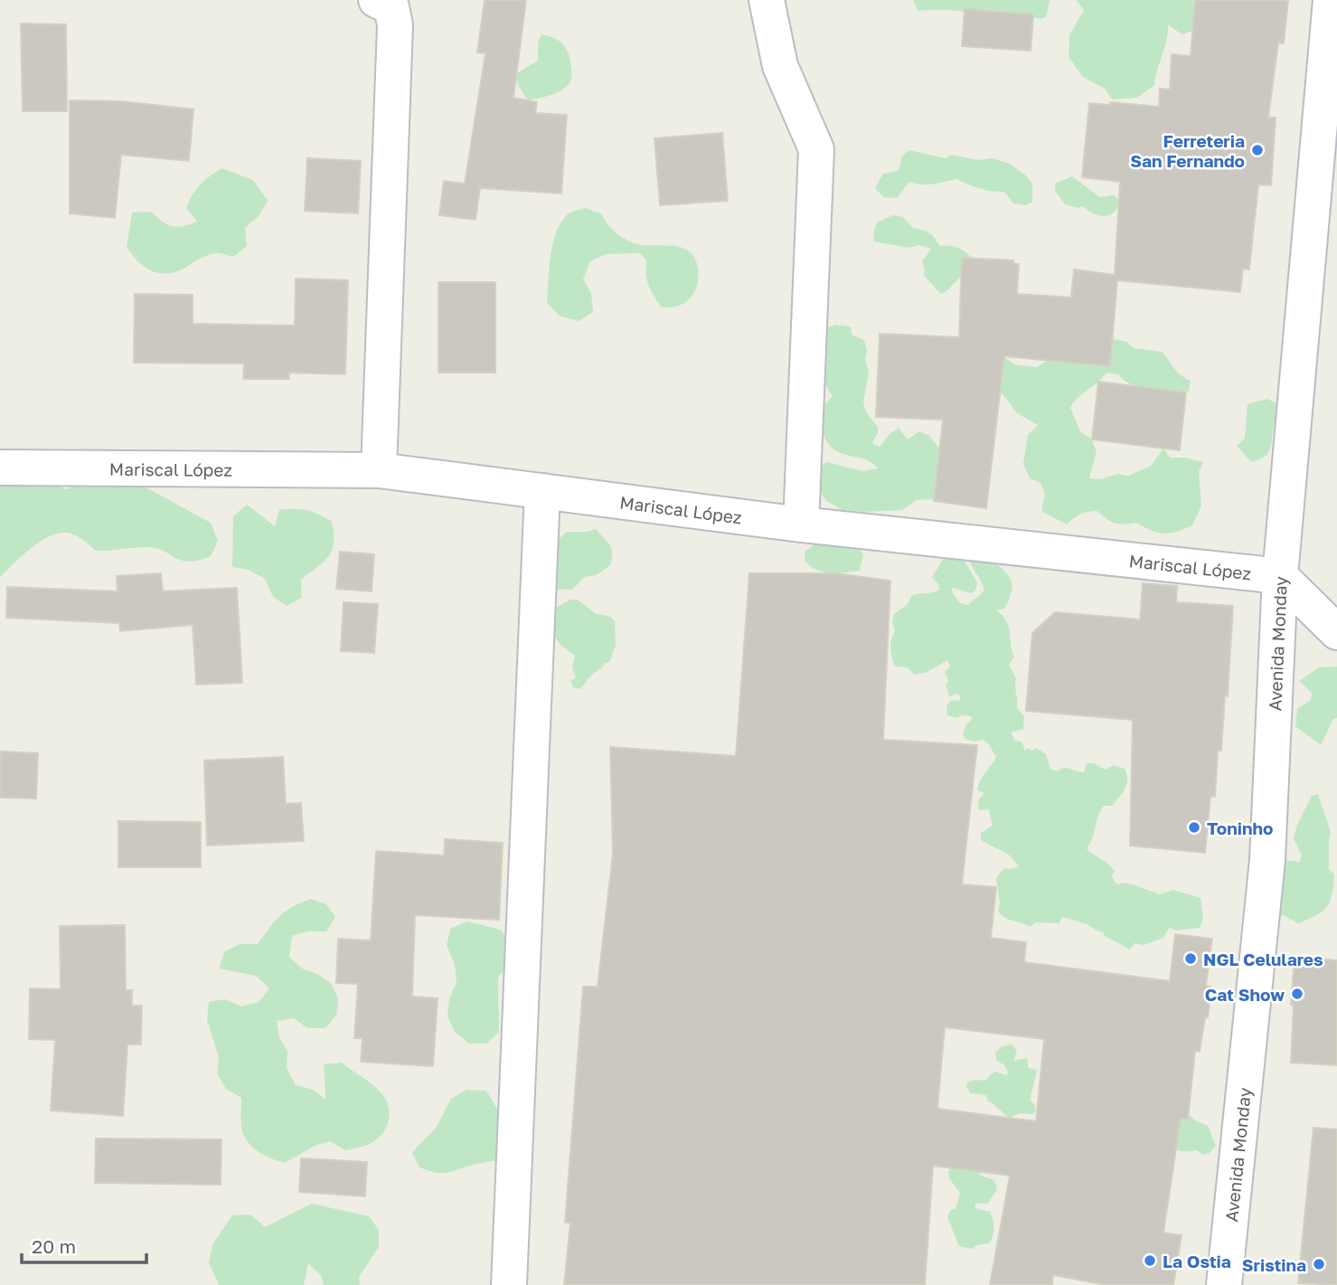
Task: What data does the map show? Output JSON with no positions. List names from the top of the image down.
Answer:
{
  "streets": {
    "street": ["Mariscal López", "Avenida Monday"]
  },
  "crossings": [
    ["Mariscal López", "Avenida Monday"]
  ],
  "places": [
    "Ferreteria San Fernando",
    "Toninho",
    "NGL Celulares",
    "Cat Show",
    "La Ostia",
    "Sristina"
  ],
  "scale_bar": "20 m"
}
